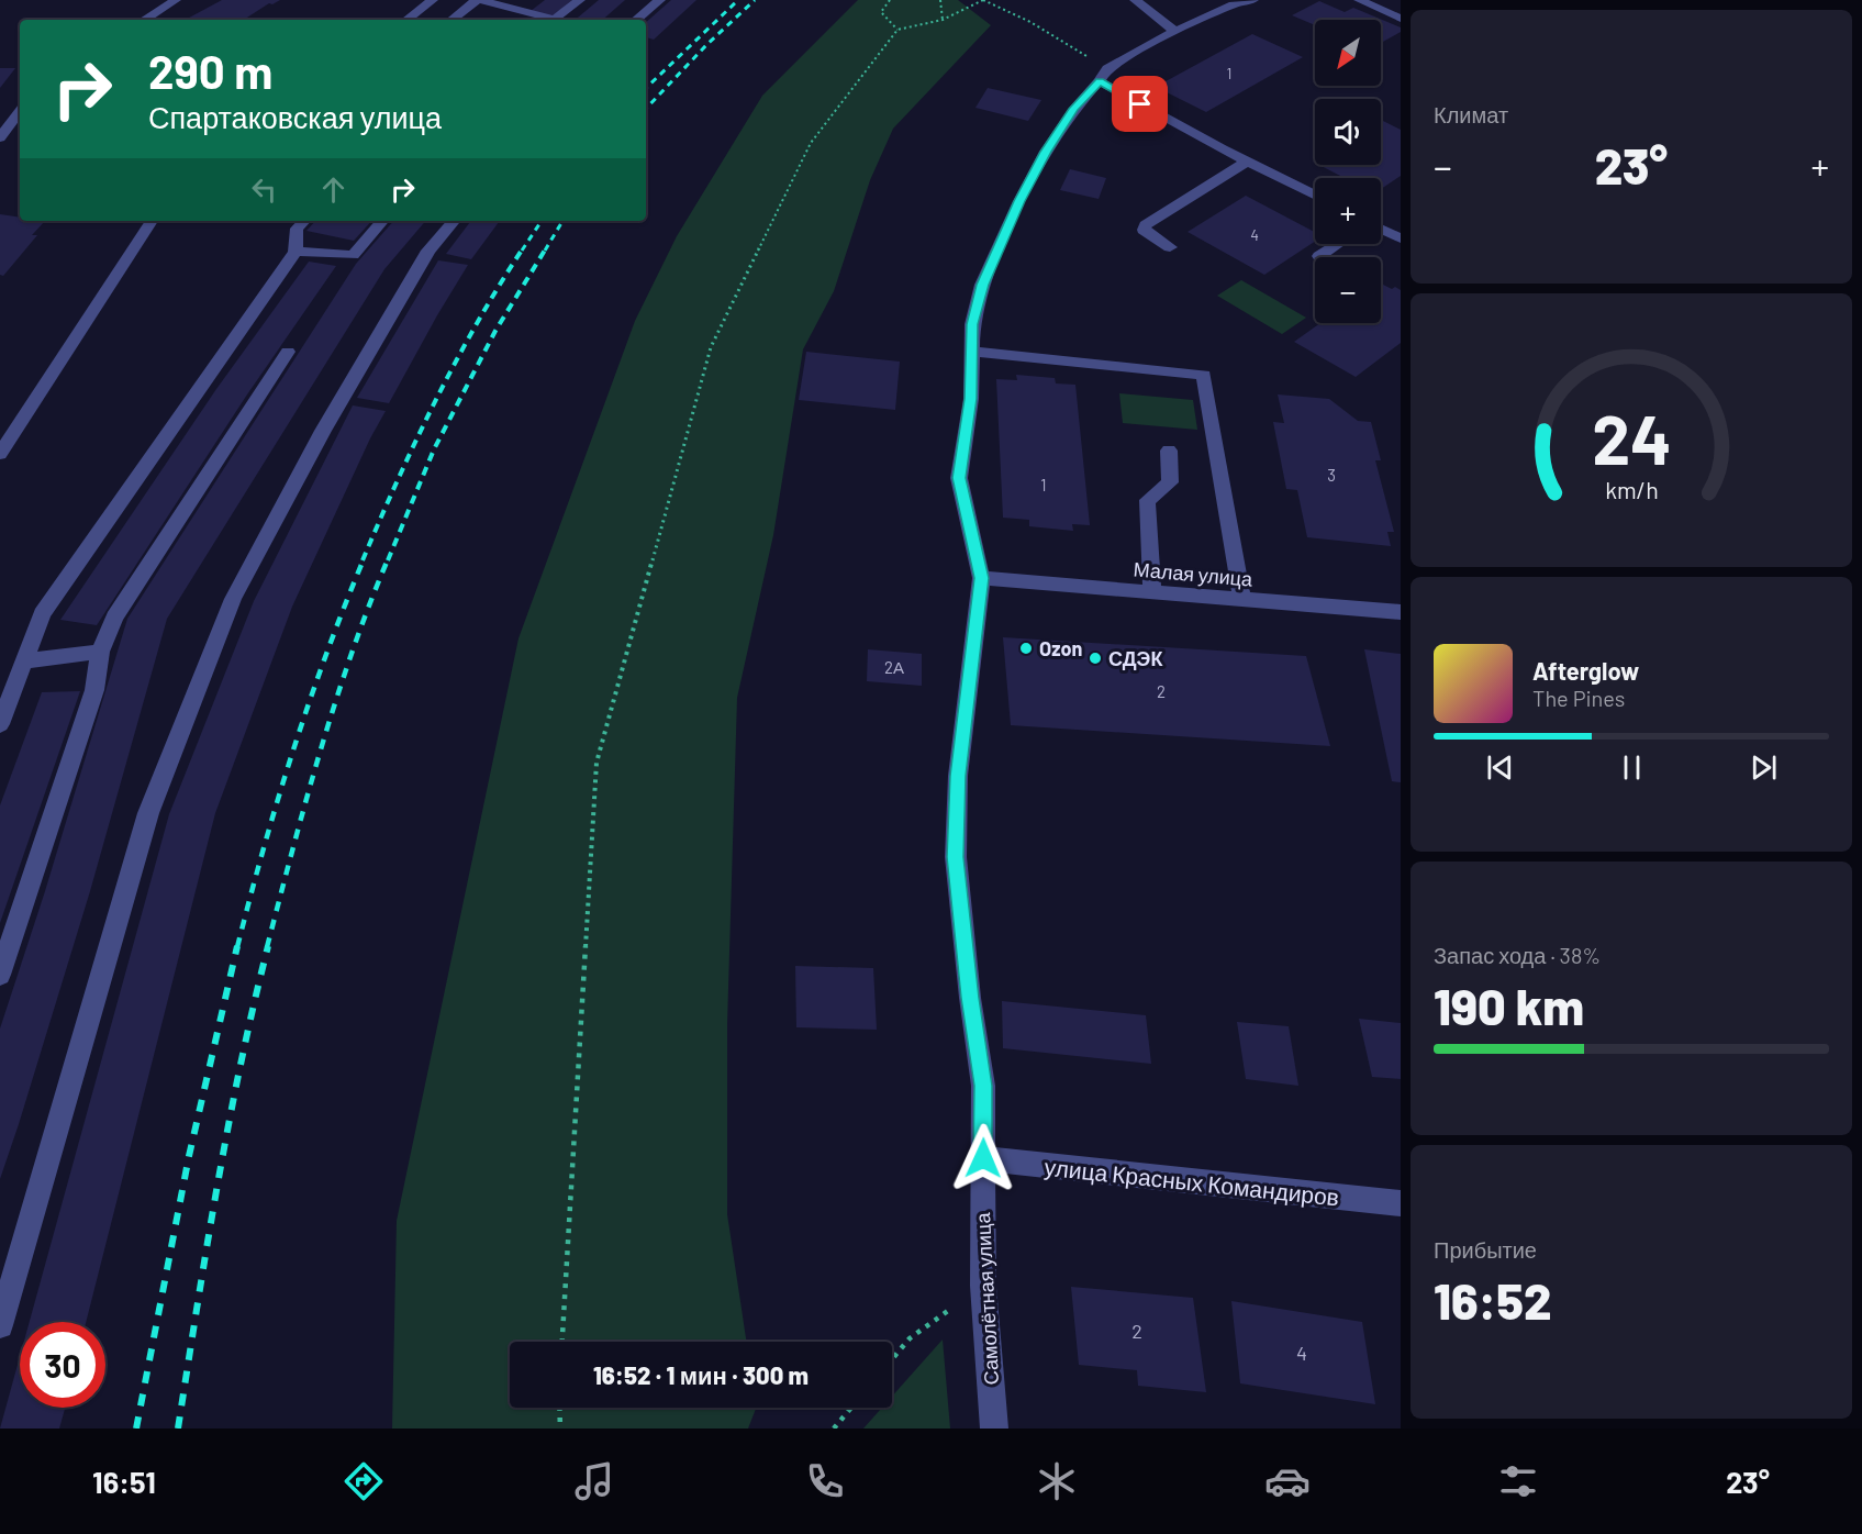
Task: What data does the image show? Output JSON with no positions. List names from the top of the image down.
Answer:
{
  "streets": {
    "street": ["Малая улица", "улица Красных Командиров", "Самолётная улица"]
  },
  "crossings": [
    ["Малая улица", "Самолётная улица"],
    ["улица Красных Командиров", "Самолётная улица"]
  ],
  "places": ["Ozon", "СДЭК"],
  "house_numbers": [
    "1",
    "4",
    "3",
    "1",
    "2А",
    "2",
    "2",
    "4"
  ],
  "north": "bottom left",
  "page": {
    "tile": [
      "Климат",
      ["Запас хода · 38%", "190 km"],
      ["Прибытие", "16:52"]
    ],
    "map_buttons": ["+", "−"],
    "turn": ["290 m", "Спартаковская улица"],
    "heat": ["−", "23°", "+"],
    "song": ["Afterglow", "The Pines"],
    "limit": "30",
    "trip": "16:52 · 1 мин · 300 m",
    "tabs": ["16:51", "23°"],
    "gauge": ["24", "km/h"]
  }
}
